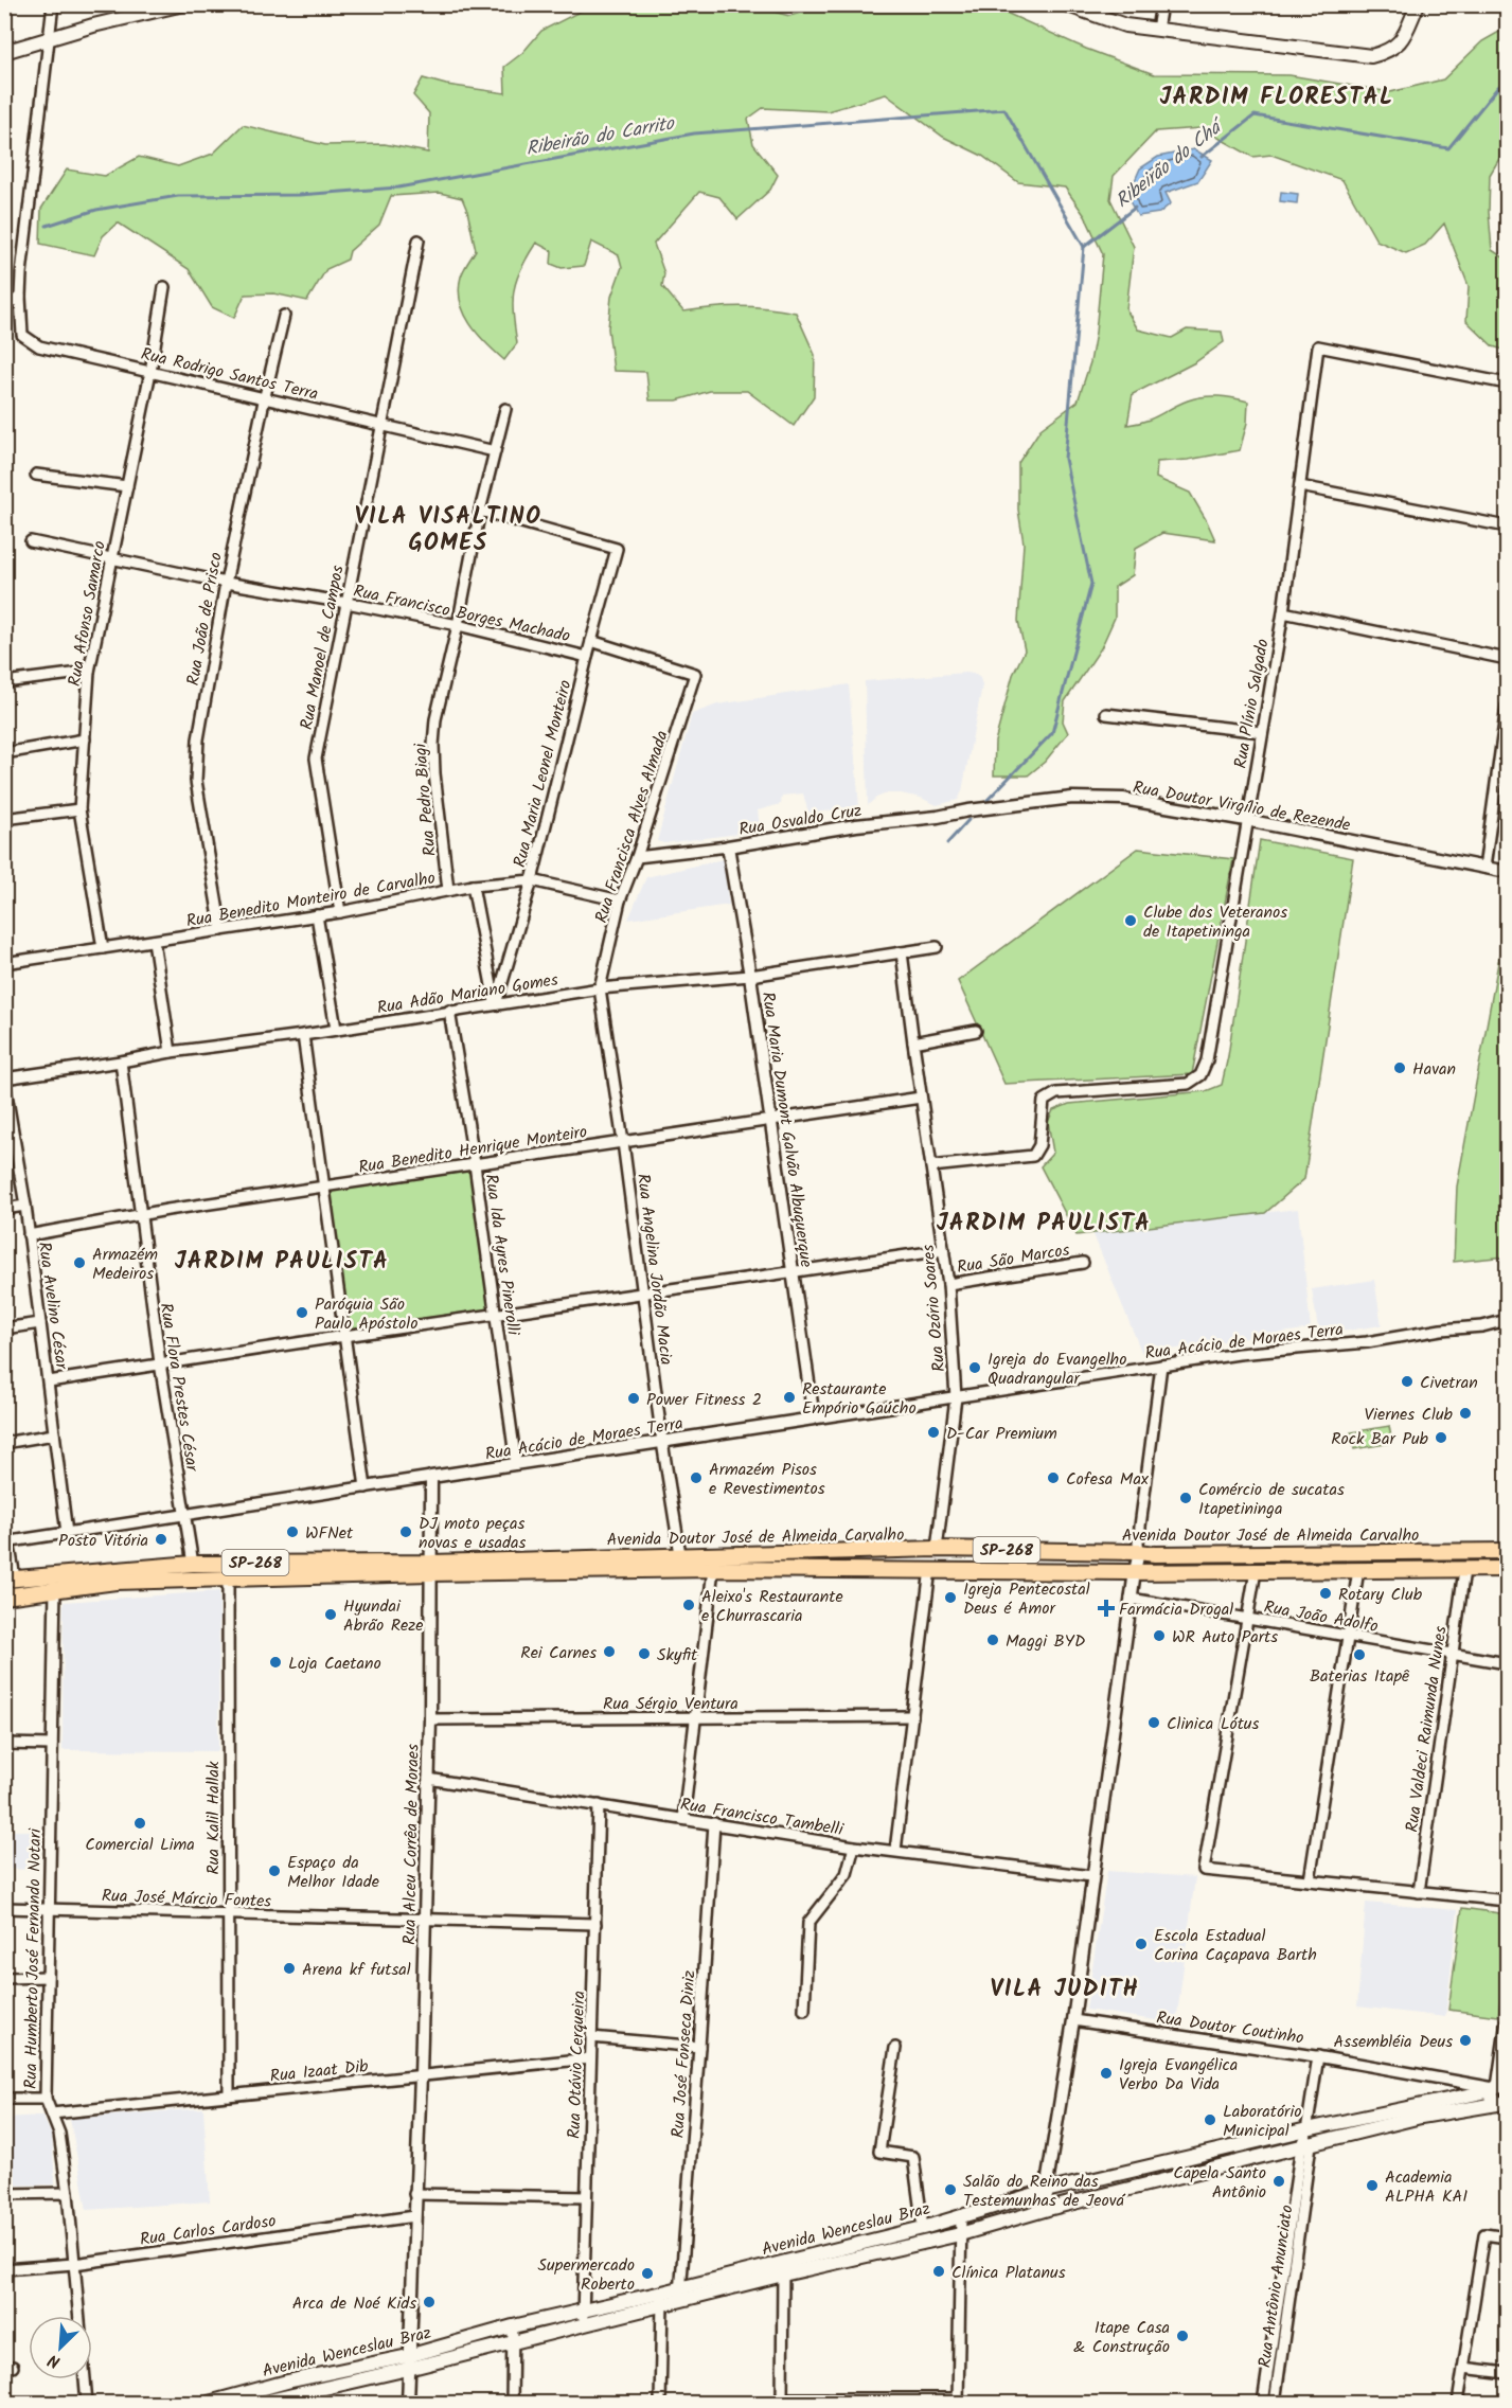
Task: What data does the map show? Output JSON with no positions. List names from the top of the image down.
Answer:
{
  "streets": {
    "main road": ["Avenida Doutor José de Almeida Carvalho", "SP-268", "Avenida Wenceslau Braz"],
    "street": [
      "Rua Rodrigo Santos Terra",
      "Rua Francisco Borges Machado",
      "Rua Afonso Samarco",
      "Rua João de Prisco",
      "Rua Manoel de Campos",
      "Rua Plínio Salgado",
      "Rua Maria Leonel Monteiro",
      "Rua Pedro Biagi",
      "Rua Doutor Virgílio de Rezende",
      "Rua Osvaldo Cruz",
      "Rua Francisca Alves Almada",
      "Rua Benedito Monteiro de Carvalho",
      "Rua Adão Mariano Gomes",
      "Rua Maria Dumont Galvão Albuquerque",
      "Rua Benedito Henrique Monteiro",
      "Rua Ida Ayres Pinerolli",
      "Rua São Marcos",
      "Rua Angelina Jordão Macia",
      "Rua Avelino César",
      "Rua Ozório Soares",
      "Rua Acácio de Moraes Terra",
      "Rua Flora Prestes César",
      "Rua João Adolfo",
      "Rua Sérgio Ventura",
      "Rua Valdeci Raimunda Nunes",
      "Rua Francisco Tambelli",
      "Rua Kalil Hallak",
      "Rua Alceu Corrêa de Moraes",
      "Rua José Márcio Fontes",
      "Rua Humberto José Fernando Notari",
      "Rua Doutor Coutinho",
      "Rua José Fonseca Diniz",
      "Rua Otávio Cerqueira",
      "Rua Izaat Dib",
      "Rua Carlos Cardoso",
      "Rua Antônio Anunciato"
    ]
  },
  "crossings": [
    ["Rua Rodrigo Santos Terra", "Rua Afonso Samarco"],
    ["Rua Rodrigo Santos Terra", "Rua João de Prisco"],
    ["Rua Rodrigo Santos Terra", "Rua Manoel de Campos"],
    ["Rua Rodrigo Santos Terra", "Rua Pedro Biagi"],
    ["Rua Francisco Borges Machado", "Rua Afonso Samarco"],
    ["Rua Francisco Borges Machado", "Rua João de Prisco"],
    ["Rua Francisco Borges Machado", "Rua Manoel de Campos"],
    ["Rua Francisco Borges Machado", "Rua Maria Leonel Monteiro"],
    ["Rua Francisco Borges Machado", "Rua Pedro Biagi"],
    ["Rua Francisco Borges Machado", "Rua Francisca Alves Almada"],
    ["Rua Afonso Samarco", "Rua Benedito Monteiro de Carvalho"],
    ["Rua João de Prisco", "Rua Benedito Monteiro de Carvalho"],
    ["Rua Manoel de Campos", "Rua Benedito Monteiro de Carvalho"],
    ["Rua Plínio Salgado", "Rua Doutor Virgílio de Rezende"],
    ["Rua Plínio Salgado", "Rua Ozório Soares"],
    ["Rua Maria Leonel Monteiro", "Rua Pedro Biagi"],
    ["Rua Maria Leonel Monteiro", "Rua Benedito Monteiro de Carvalho"],
    ["Rua Maria Leonel Monteiro", "Rua Adão Mariano Gomes"],
    ["Rua Pedro Biagi", "Rua Benedito Monteiro de Carvalho"],
    ["Rua Doutor Virgílio de Rezende", "Rua Osvaldo Cruz"],
    ["Rua Osvaldo Cruz", "Rua Francisca Alves Almada"],
    ["Rua Osvaldo Cruz", "Rua Maria Dumont Galvão Albuquerque"],
    ["Rua Francisca Alves Almada", "Rua Benedito Monteiro de Carvalho"],
    ["Rua Francisca Alves Almada", "Rua Adão Mariano Gomes"],
    ["Rua Francisca Alves Almada", "Rua Angelina Jordão Macia"],
    ["Rua Adão Mariano Gomes", "Rua Maria Dumont Galvão Albuquerque"],
    ["Rua Adão Mariano Gomes", "Rua Ida Ayres Pinerolli"],
    ["Rua Adão Mariano Gomes", "Rua Angelina Jordão Macia"],
    ["Rua Adão Mariano Gomes", "Rua Avelino César"],
    ["Rua Adão Mariano Gomes", "Rua Ozório Soares"],
    ["Rua Adão Mariano Gomes", "Rua Flora Prestes César"],
    ["Rua Maria Dumont Galvão Albuquerque", "Rua Benedito Henrique Monteiro"],
    ["Rua Maria Dumont Galvão Albuquerque", "Rua Acácio de Moraes Terra"],
    ["Rua Benedito Henrique Monteiro", "Rua Ida Ayres Pinerolli"],
    ["Rua Benedito Henrique Monteiro", "Rua Angelina Jordão Macia"],
    ["Rua Benedito Henrique Monteiro", "Rua Avelino César"],
    ["Rua Benedito Henrique Monteiro", "Rua Ozório Soares"],
    ["Rua Benedito Henrique Monteiro", "Rua Flora Prestes César"],
    ["Rua Ida Ayres Pinerolli", "Rua Acácio de Moraes Terra"],
    ["Rua São Marcos", "Rua Ozório Soares"],
    ["Rua Angelina Jordão Macia", "Rua Acácio de Moraes Terra"],
    ["Rua Angelina Jordão Macia", "Avenida Doutor José de Almeida Carvalho"],
    ["Rua Avelino César", "Rua Acácio de Moraes Terra"],
    ["Rua Ozório Soares", "Rua Acácio de Moraes Terra"],
    ["Rua Ozório Soares", "Avenida Doutor José de Almeida Carvalho"],
    ["Rua Acácio de Moraes Terra", "Rua Flora Prestes César"],
    ["Rua Acácio de Moraes Terra", "Rua Alceu Corrêa de Moraes"],
    ["Rua Flora Prestes César", "Avenida Doutor José de Almeida Carvalho"],
    ["Avenida Doutor José de Almeida Carvalho", "Rua Valdeci Raimunda Nunes"],
    ["Avenida Doutor José de Almeida Carvalho", "Rua Kalil Hallak"],
    ["Avenida Doutor José de Almeida Carvalho", "Rua Alceu Corrêa de Moraes"],
    ["Avenida Doutor José de Almeida Carvalho", "Rua Humberto José Fernando Notari"],
    ["Rua João Adolfo", "Rua Valdeci Raimunda Nunes"],
    ["Rua Sérgio Ventura", "Rua Alceu Corrêa de Moraes"],
    ["Rua Francisco Tambelli", "Rua Alceu Corrêa de Moraes"],
    ["Rua Francisco Tambelli", "Rua José Fonseca Diniz"],
    ["Rua Francisco Tambelli", "Rua Otávio Cerqueira"],
    ["Rua Kalil Hallak", "Rua José Márcio Fontes"],
    ["Rua Kalil Hallak", "Rua Izaat Dib"],
    ["Rua Alceu Corrêa de Moraes", "Rua José Márcio Fontes"],
    ["Rua Alceu Corrêa de Moraes", "Rua Izaat Dib"],
    ["Rua Alceu Corrêa de Moraes", "Avenida Wenceslau Braz"],
    ["Rua Alceu Corrêa de Moraes", "Rua Carlos Cardoso"],
    ["Rua José Márcio Fontes", "Rua Humberto José Fernando Notari"],
    ["Rua José Márcio Fontes", "Rua Otávio Cerqueira"],
    ["Rua Humberto José Fernando Notari", "Rua Izaat Dib"],
    ["Rua Humberto José Fernando Notari", "Rua Carlos Cardoso"],
    ["Rua Doutor Coutinho", "Avenida Wenceslau Braz"],
    ["Rua Doutor Coutinho", "Rua Antônio Anunciato"],
    ["Rua José Fonseca Diniz", "Avenida Wenceslau Braz"],
    ["Rua Otávio Cerqueira", "Rua Izaat Dib"],
    ["Rua Otávio Cerqueira", "Avenida Wenceslau Braz"],
    ["Avenida Wenceslau Braz", "Rua Antônio Anunciato"]
  ],
  "districts": [
    "JARDIM FLORESTAL",
    "VILA VISALTINO GOMES",
    "JARDIM PAULISTA",
    "JARDIM PAULISTA",
    "VILA JUDITH"
  ],
  "water": ["Ribeirão do Carrito", "Ribeirão do Chá"],
  "places": {
    "other": [
      "Clube dos Veteranos de Itapetininga",
      "Havan",
      "Armazém Medeiros",
      "Paróquia São Paulo Apóstolo",
      "Igreja do Evangelho Quadrangular",
      "Civetran",
      "Restaurante Empório Gaúcho",
      "Power Fitness 2",
      "Viernes Club",
      "D-Car Premium",
      "Rock Bar Pub",
      "Armazém Pisos e Revestimentos",
      "Cofesa Max",
      "Comércio de sucatas Itapetininga",
      "WFNet",
      "DJ moto peças novas e usadas",
      "Posto Vitória",
      "Rotary Club",
      "Igreja Pentecostal Deus é Amor",
      "Aleixo's Restaurante e Churrascaria",
      "Hyundai Abrão Reze",
      "WR Auto Parts",
      "Maggi BYD",
      "Rei Carnes",
      "Skyfit",
      "Baterias Itapê",
      "Loja Caetano",
      "Clinica Lótus",
      "Comercial Lima",
      "Espaço da Melhor Idade",
      "Escola Estadual Corina Caçapava Barth",
      "Arena kf futsal",
      "Assembléia Deus",
      "Igreja Evangélica Verbo Da Vida",
      "Laboratório Municipal",
      "Capela Santo Antônio",
      "Academia ALPHA KAI",
      "Salão do Reino das Testemunhas de Jeová",
      "Clínica Platanus",
      "Supermercado Roberto",
      "Arca de Noé Kids",
      "Itape Casa & Construção"
    ],
    "health": ["Farmácia Drogal"]
  },
  "north": "bottom left"
}
